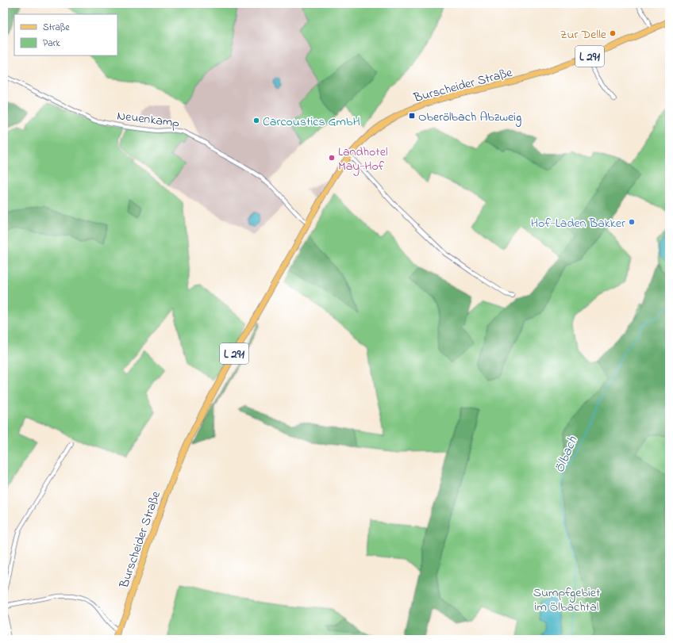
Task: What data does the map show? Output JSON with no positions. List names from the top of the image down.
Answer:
{
  "streets": {
    "main road": ["L 291", "Burscheider Straße"],
    "street": ["Neuenkamp"]
  },
  "crossings": [
    ["Burscheider Straße", "Neuenkamp"]
  ],
  "water": ["Ölbach"],
  "parks": ["Sumpfgebiet im Ölbachtal"],
  "places": {
    "other": [
      "Zur Delle",
      "Carcoustics GmbH",
      "Landhotel May-Hof",
      "Hof-Laden Bakker"
    ],
    "transit": ["Oberölbach Abzweig"]
  },
  "legend": ["Straße", "Park"]
}
